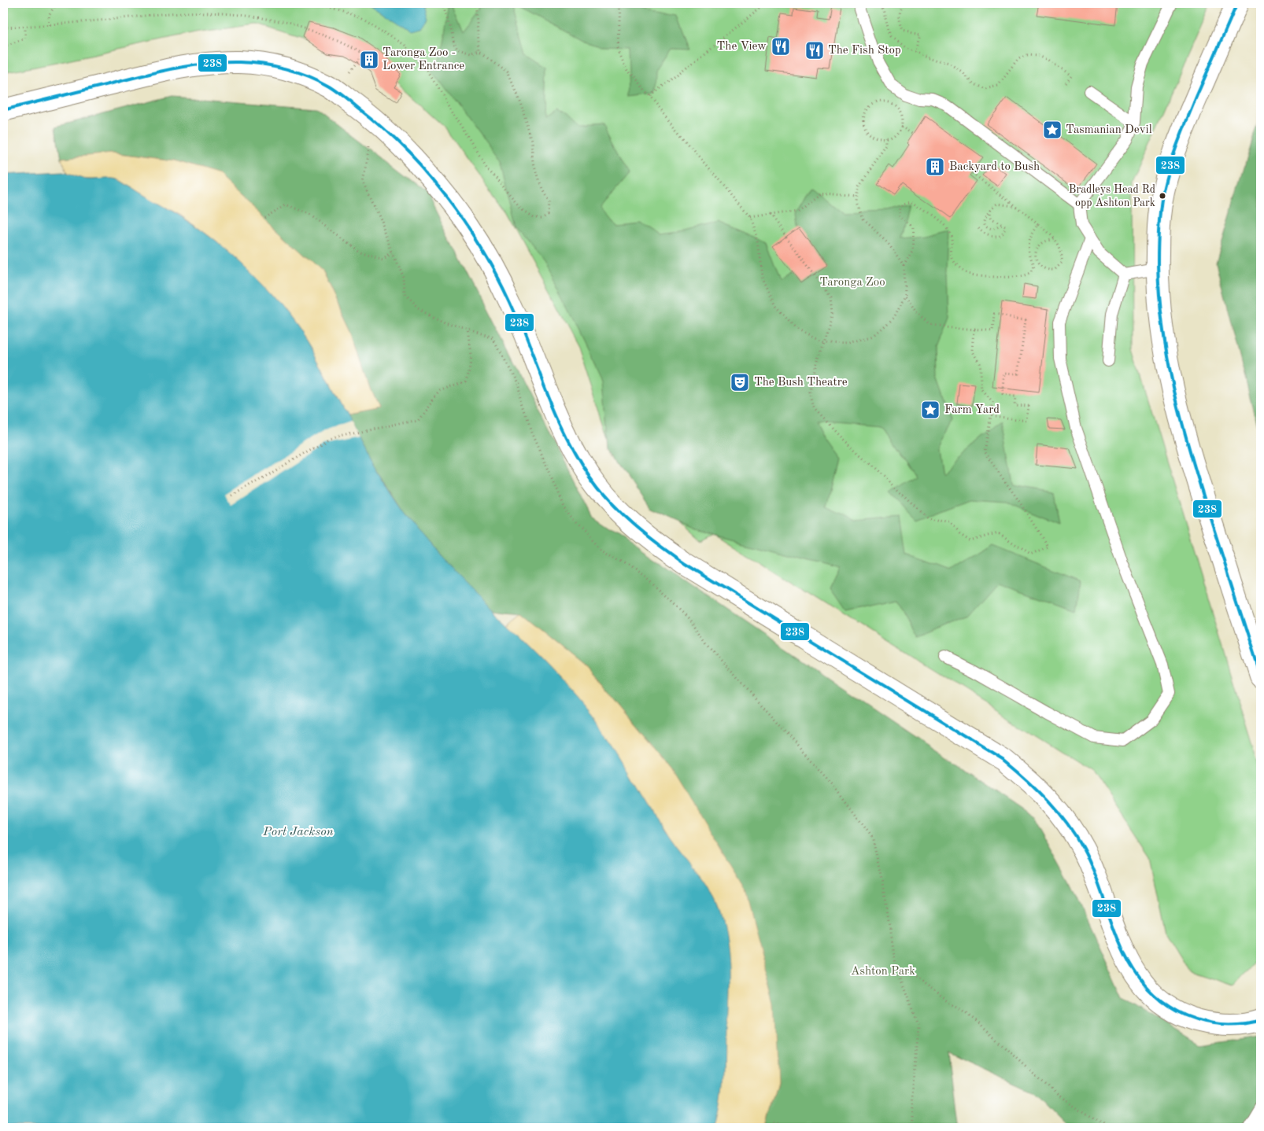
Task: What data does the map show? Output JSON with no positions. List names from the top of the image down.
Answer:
{
  "water": ["Port Jackson"],
  "parks": ["Taronga Zoo", "Ashton Park"],
  "places": {
    "restaurant": ["The View", "The Fish Stop"],
    "building": ["Taronga Zoo - Lower Entrance", "Backyard to Bush"],
    "place": ["Tasmanian Devil", "Farm Yard"],
    "other": ["Bradleys Head Rd opp Ashton Park"],
    "theatre": ["The Bush Theatre"]
  },
  "lines": ["transit line 238"]
}
